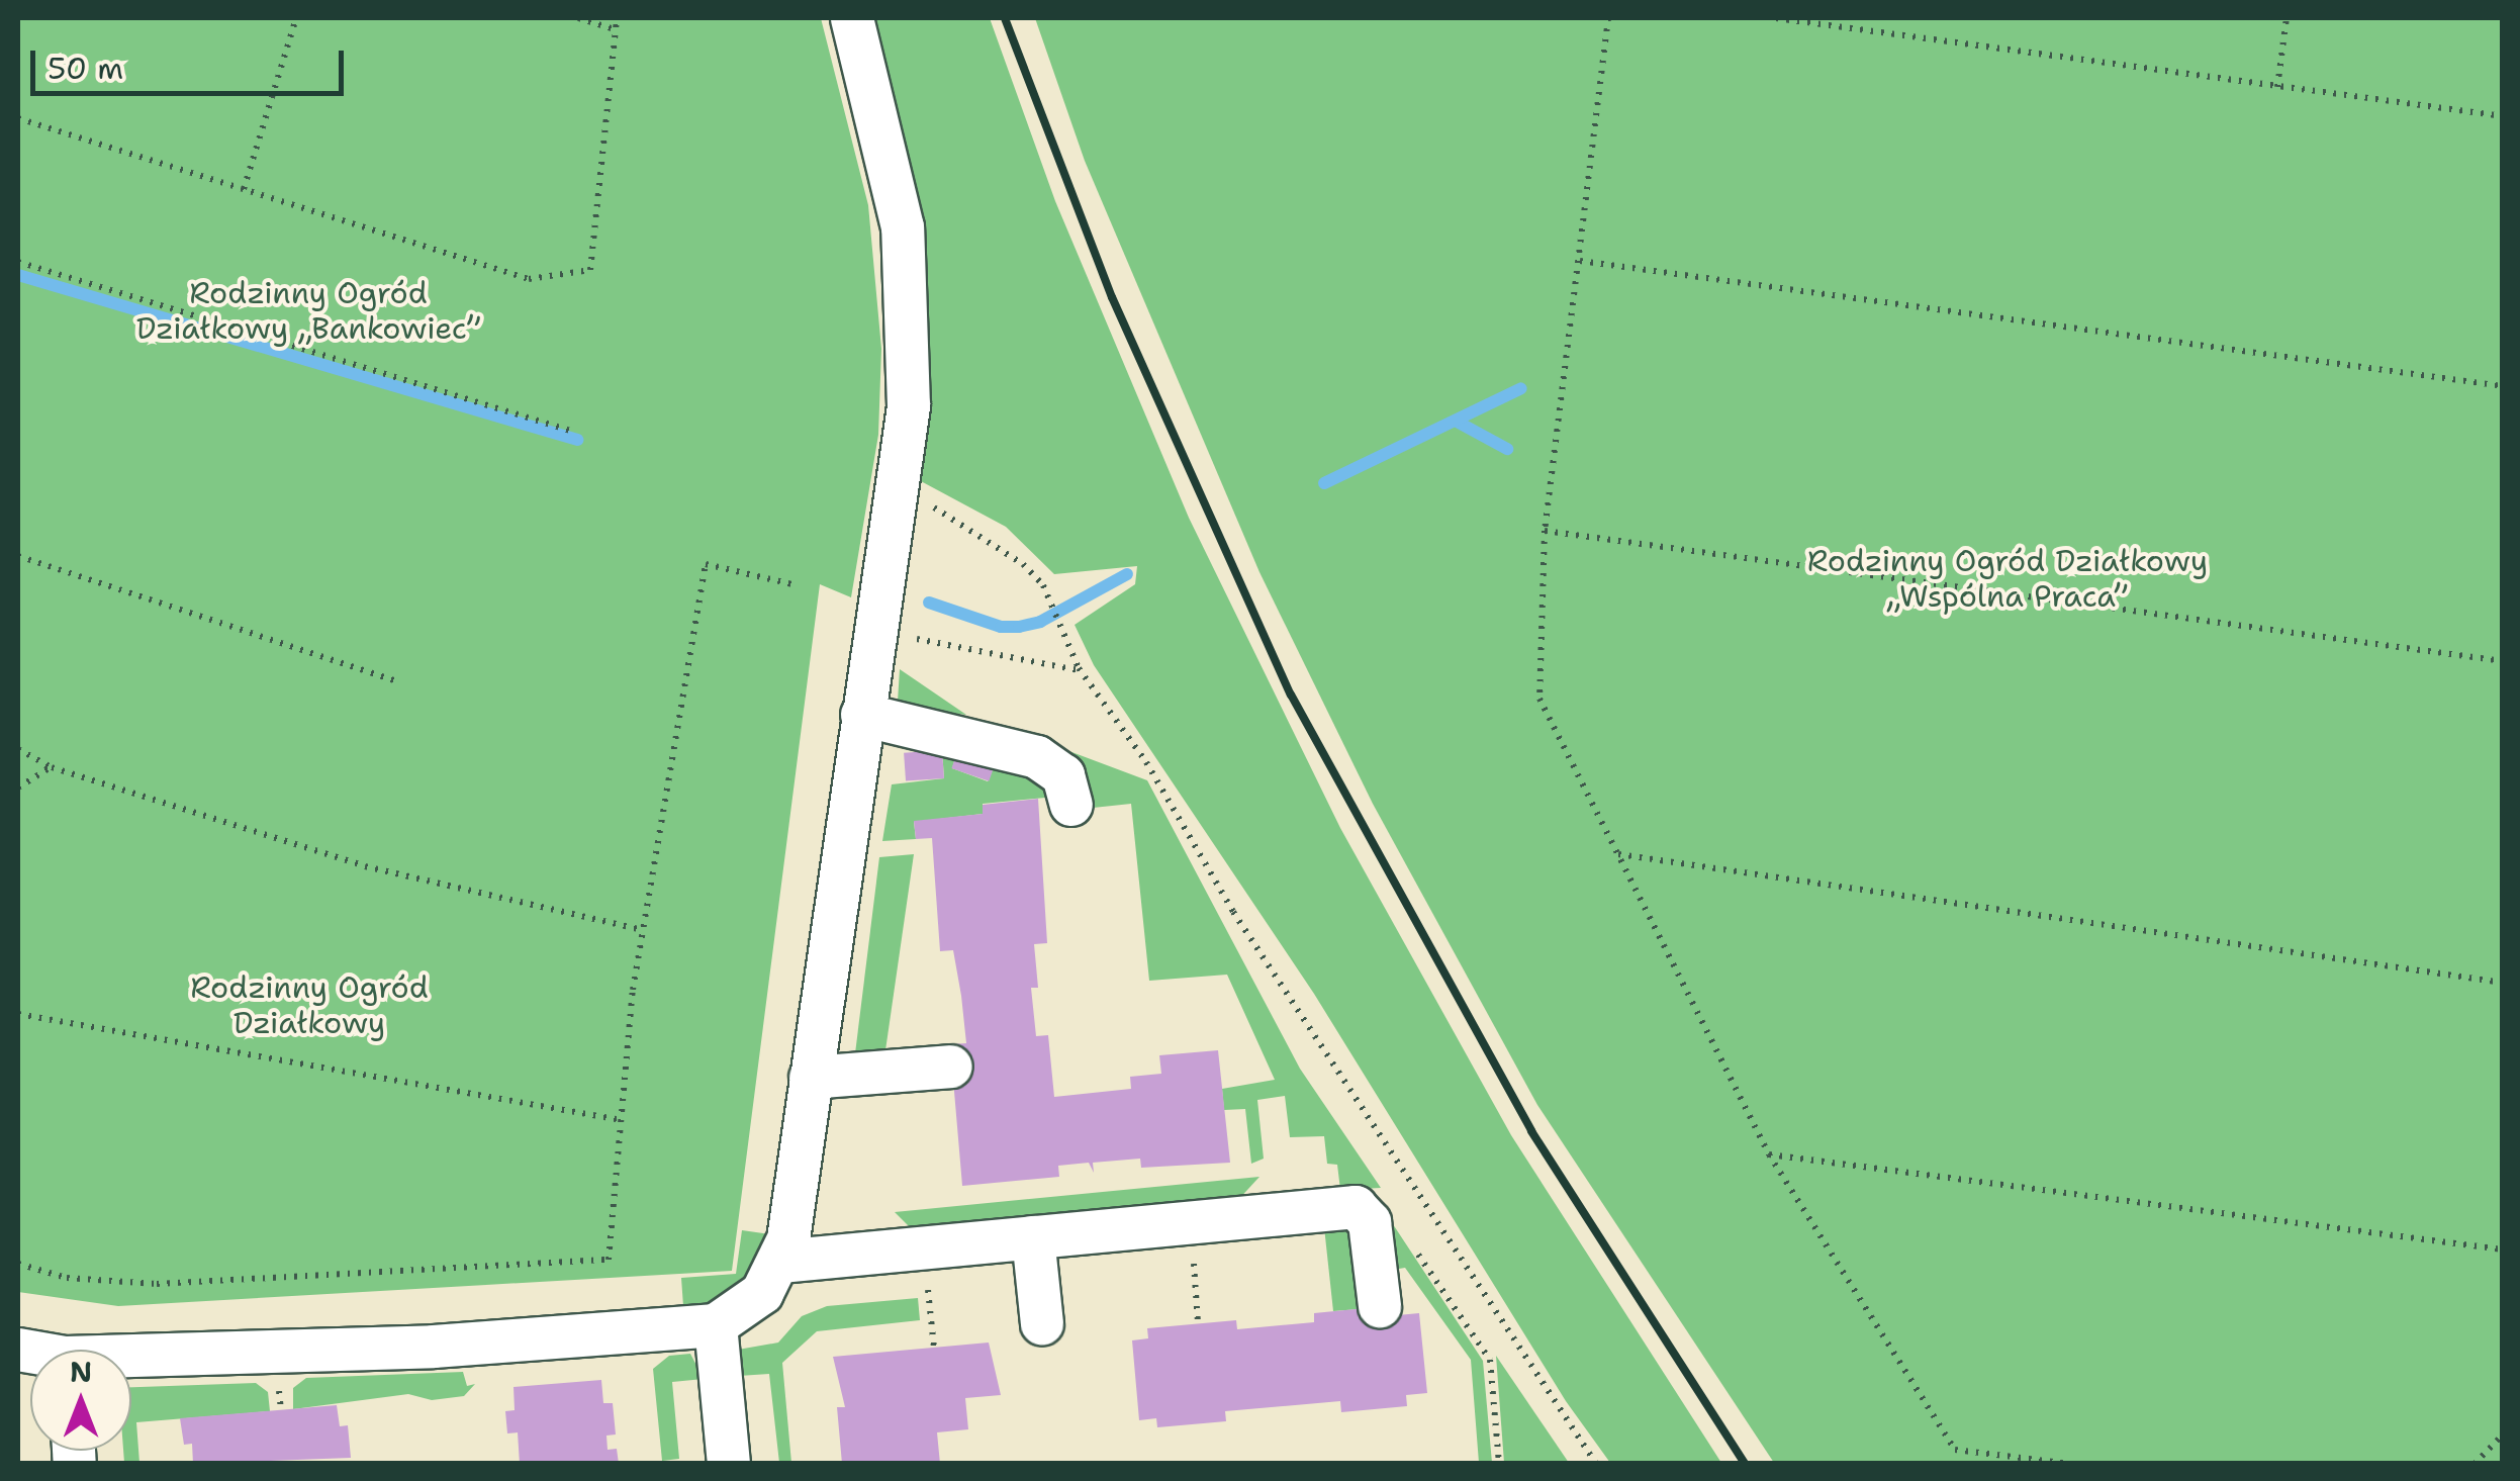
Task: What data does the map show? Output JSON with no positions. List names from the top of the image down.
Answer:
{
  "parks": ["Rodzinny Ogród Działkowy „Bankowiec”", "Rodzinny Ogród Działkowy „Wspólna Praca”", "Rodzinny Ogród Działkowy"],
  "scale_bar": "50 m",
  "north": "top"
}
